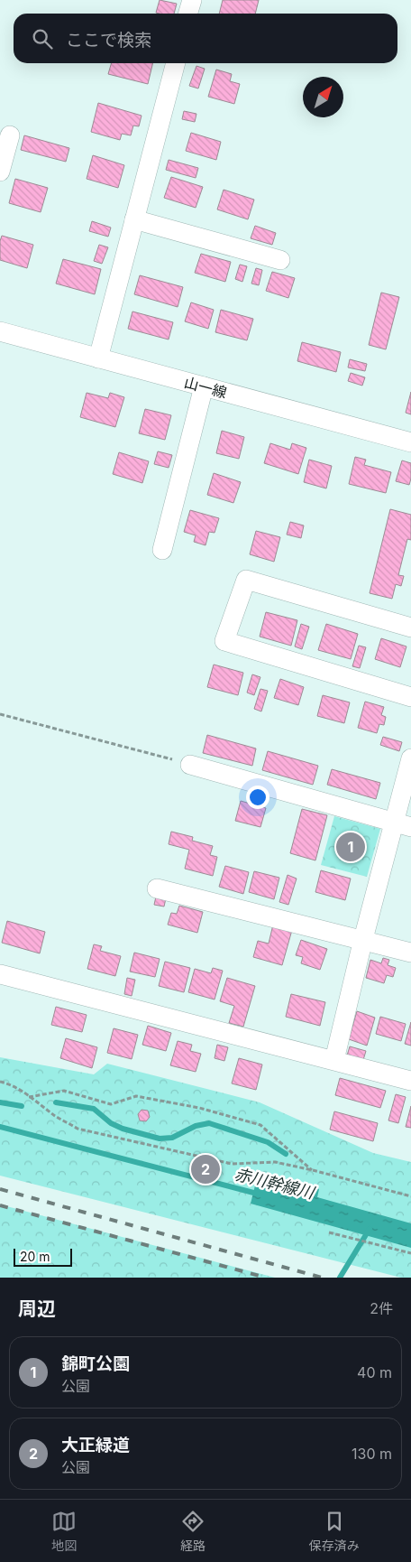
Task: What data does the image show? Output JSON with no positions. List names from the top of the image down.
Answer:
{
  "streets": {
    "street": ["山一線"]
  },
  "water": ["赤川幹線川"],
  "scale_bar": "20 m",
  "north": "top right",
  "page": {
    "search": "ここで検索",
    "pins": ["1", "2"],
    "scale": "20 m",
    "heading": ["周辺", "2件"],
    "list": [
      {
        "mark": "1",
        "name": "錦町公園",
        "note": "公園",
        "value": "40 m"
      },
      {
        "mark": "2",
        "name": "大正緑道",
        "note": "公園",
        "value": "130 m"
      }
    ],
    "nav": ["地図", "経路", "保存済み"]
  }
}
